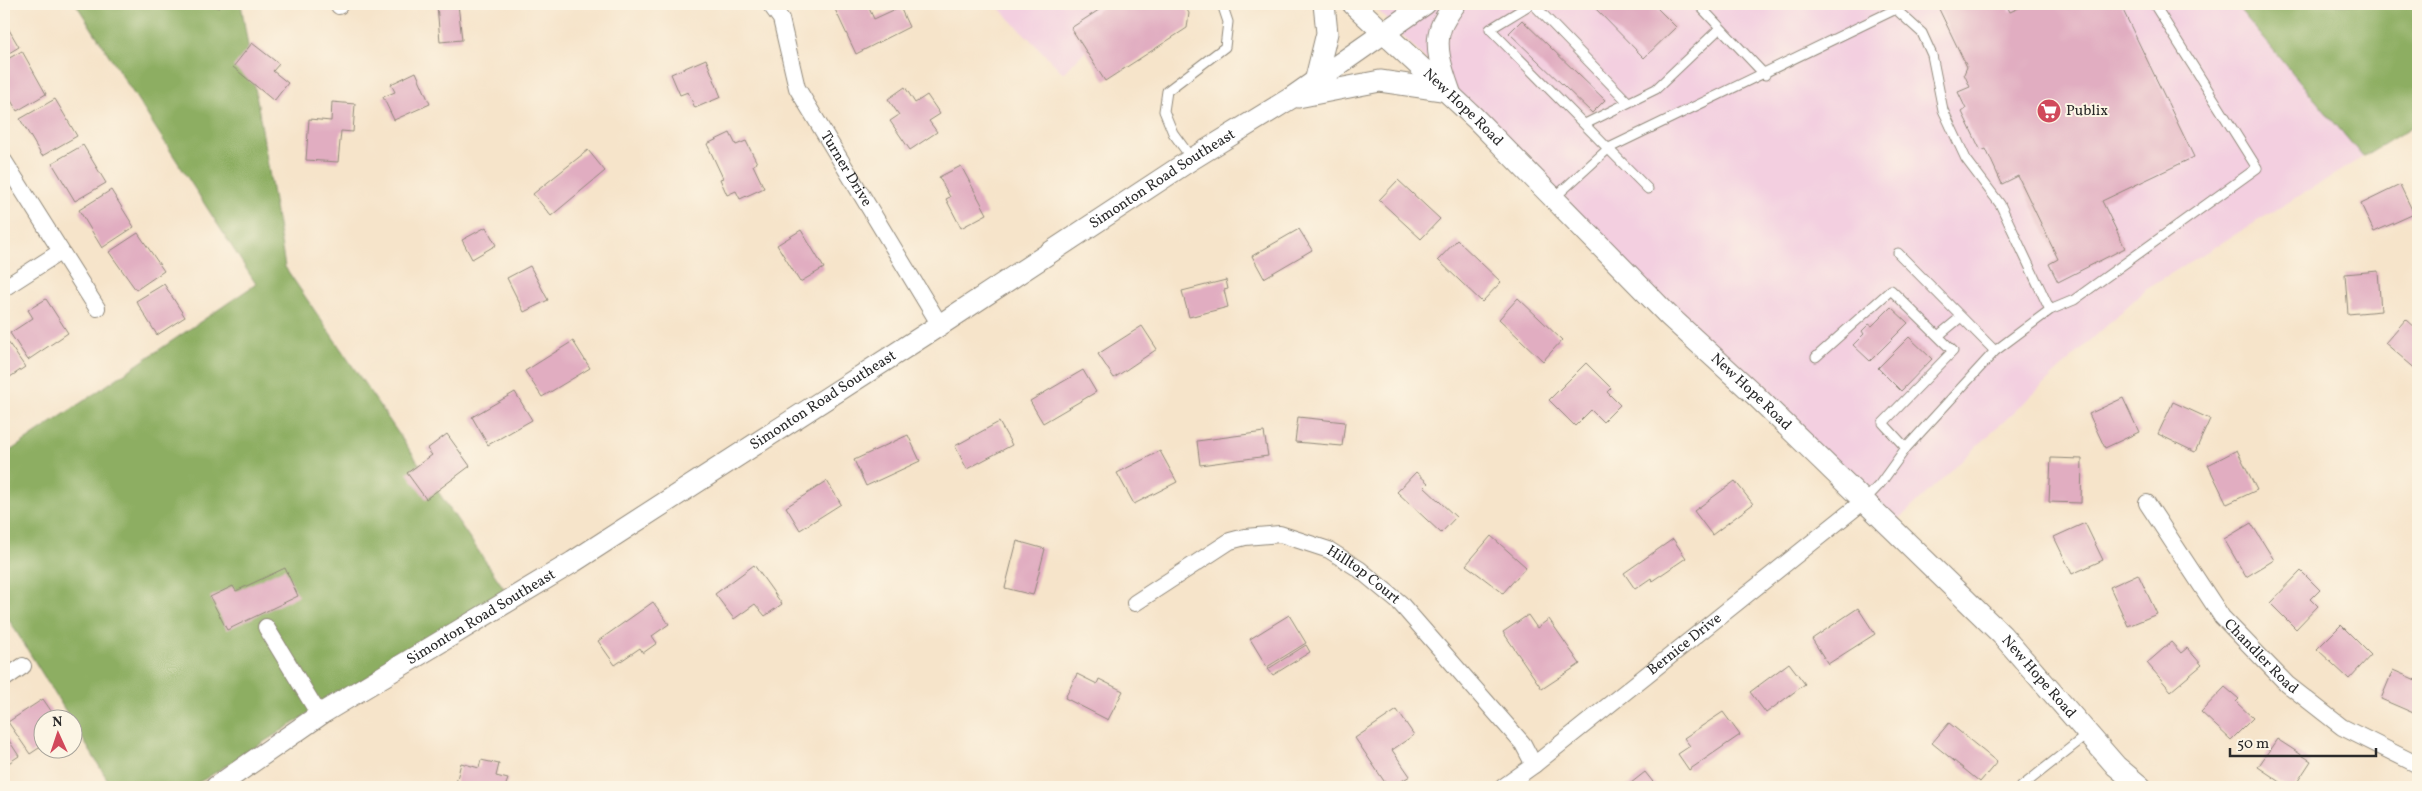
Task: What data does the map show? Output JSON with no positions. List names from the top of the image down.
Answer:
{
  "streets": {
    "street": [
      "New Hope Road",
      "Turner Drive",
      "Simonton Road Southeast",
      "Hilltop Court",
      "Bernice Drive",
      "Chandler Road"
    ]
  },
  "crossings": [
    ["New Hope Road", "Simonton Road Southeast"],
    ["New Hope Road", "Bernice Drive"],
    ["Turner Drive", "Simonton Road Southeast"],
    ["Hilltop Court", "Bernice Drive"]
  ],
  "places": {
    "supermarket": ["Publix"]
  },
  "scale_bar": "50 m",
  "north": "top"
}
